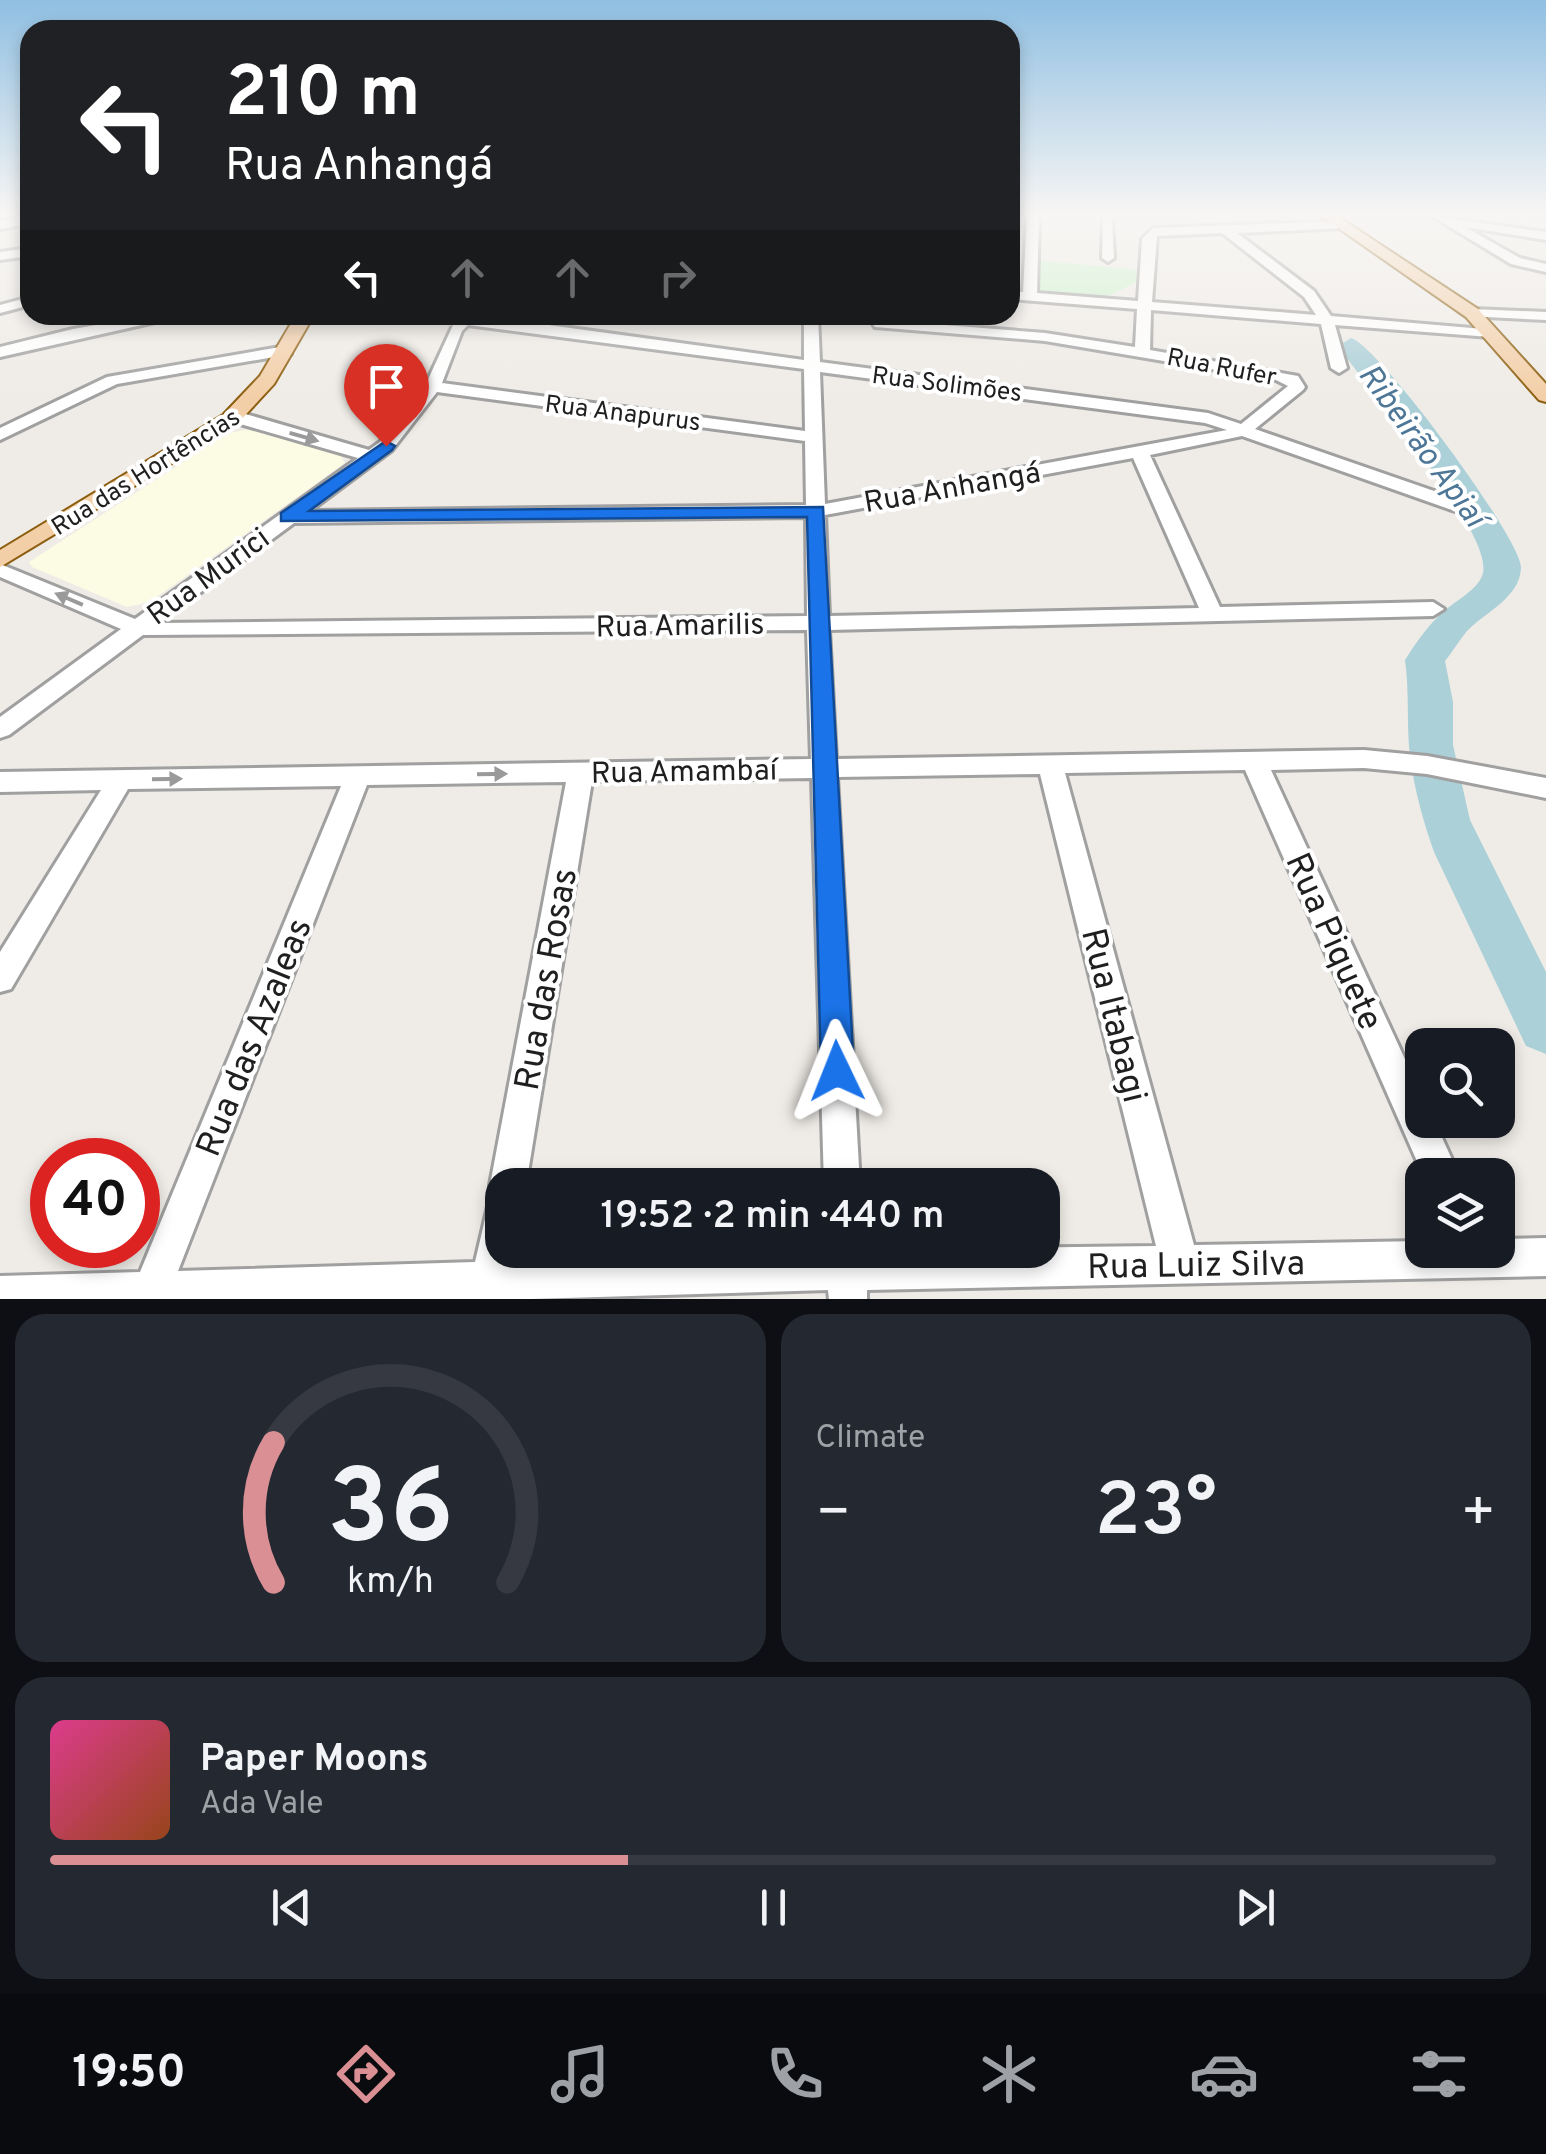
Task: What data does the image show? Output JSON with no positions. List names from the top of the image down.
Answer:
{
  "streets": {
    "main road": ["Rua das Hortências"],
    "street": [
      "Rua Rufer",
      "Rua Solimões",
      "Rua Anapurus",
      "Rua Anhangá",
      "Rua Murici",
      "Rua Amarilis",
      "Rua Amambaí",
      "Rua Piquete",
      "Rua das Rosas",
      "Rua Itabagi",
      "Rua das Azaleas",
      "Rua Luiz Silva"
    ]
  },
  "crossings": [
    ["Rua Rufer", "Rua Anhangá"],
    ["Rua Solimões", "Rua Anhangá"],
    ["Rua Anapurus", "Rua Murici"],
    ["Rua Anhangá", "Rua Murici"],
    ["Rua Murici", "Rua Amarilis"],
    ["Rua Amambaí", "Rua Piquete"],
    ["Rua Amambaí", "Rua das Rosas"],
    ["Rua Amambaí", "Rua Itabagi"],
    ["Rua Amambaí", "Rua das Azaleas"],
    ["Rua Itabagi", "Rua Luiz Silva"],
    ["Rua das Azaleas", "Rua Luiz Silva"]
  ],
  "water": ["Ribeirão Apiaí"],
  "page": {
    "turn": ["210 m", "Rua Anhangá"],
    "limit": "40",
    "trip": "19:52 · 2 min · 440 m",
    "tile": "Climate",
    "heat": ["−", "23°", "+"],
    "song": ["Paper Moons", "Ada Vale"],
    "tabs": "19:50",
    "gauge": ["36", "km/h"]
  }
}
